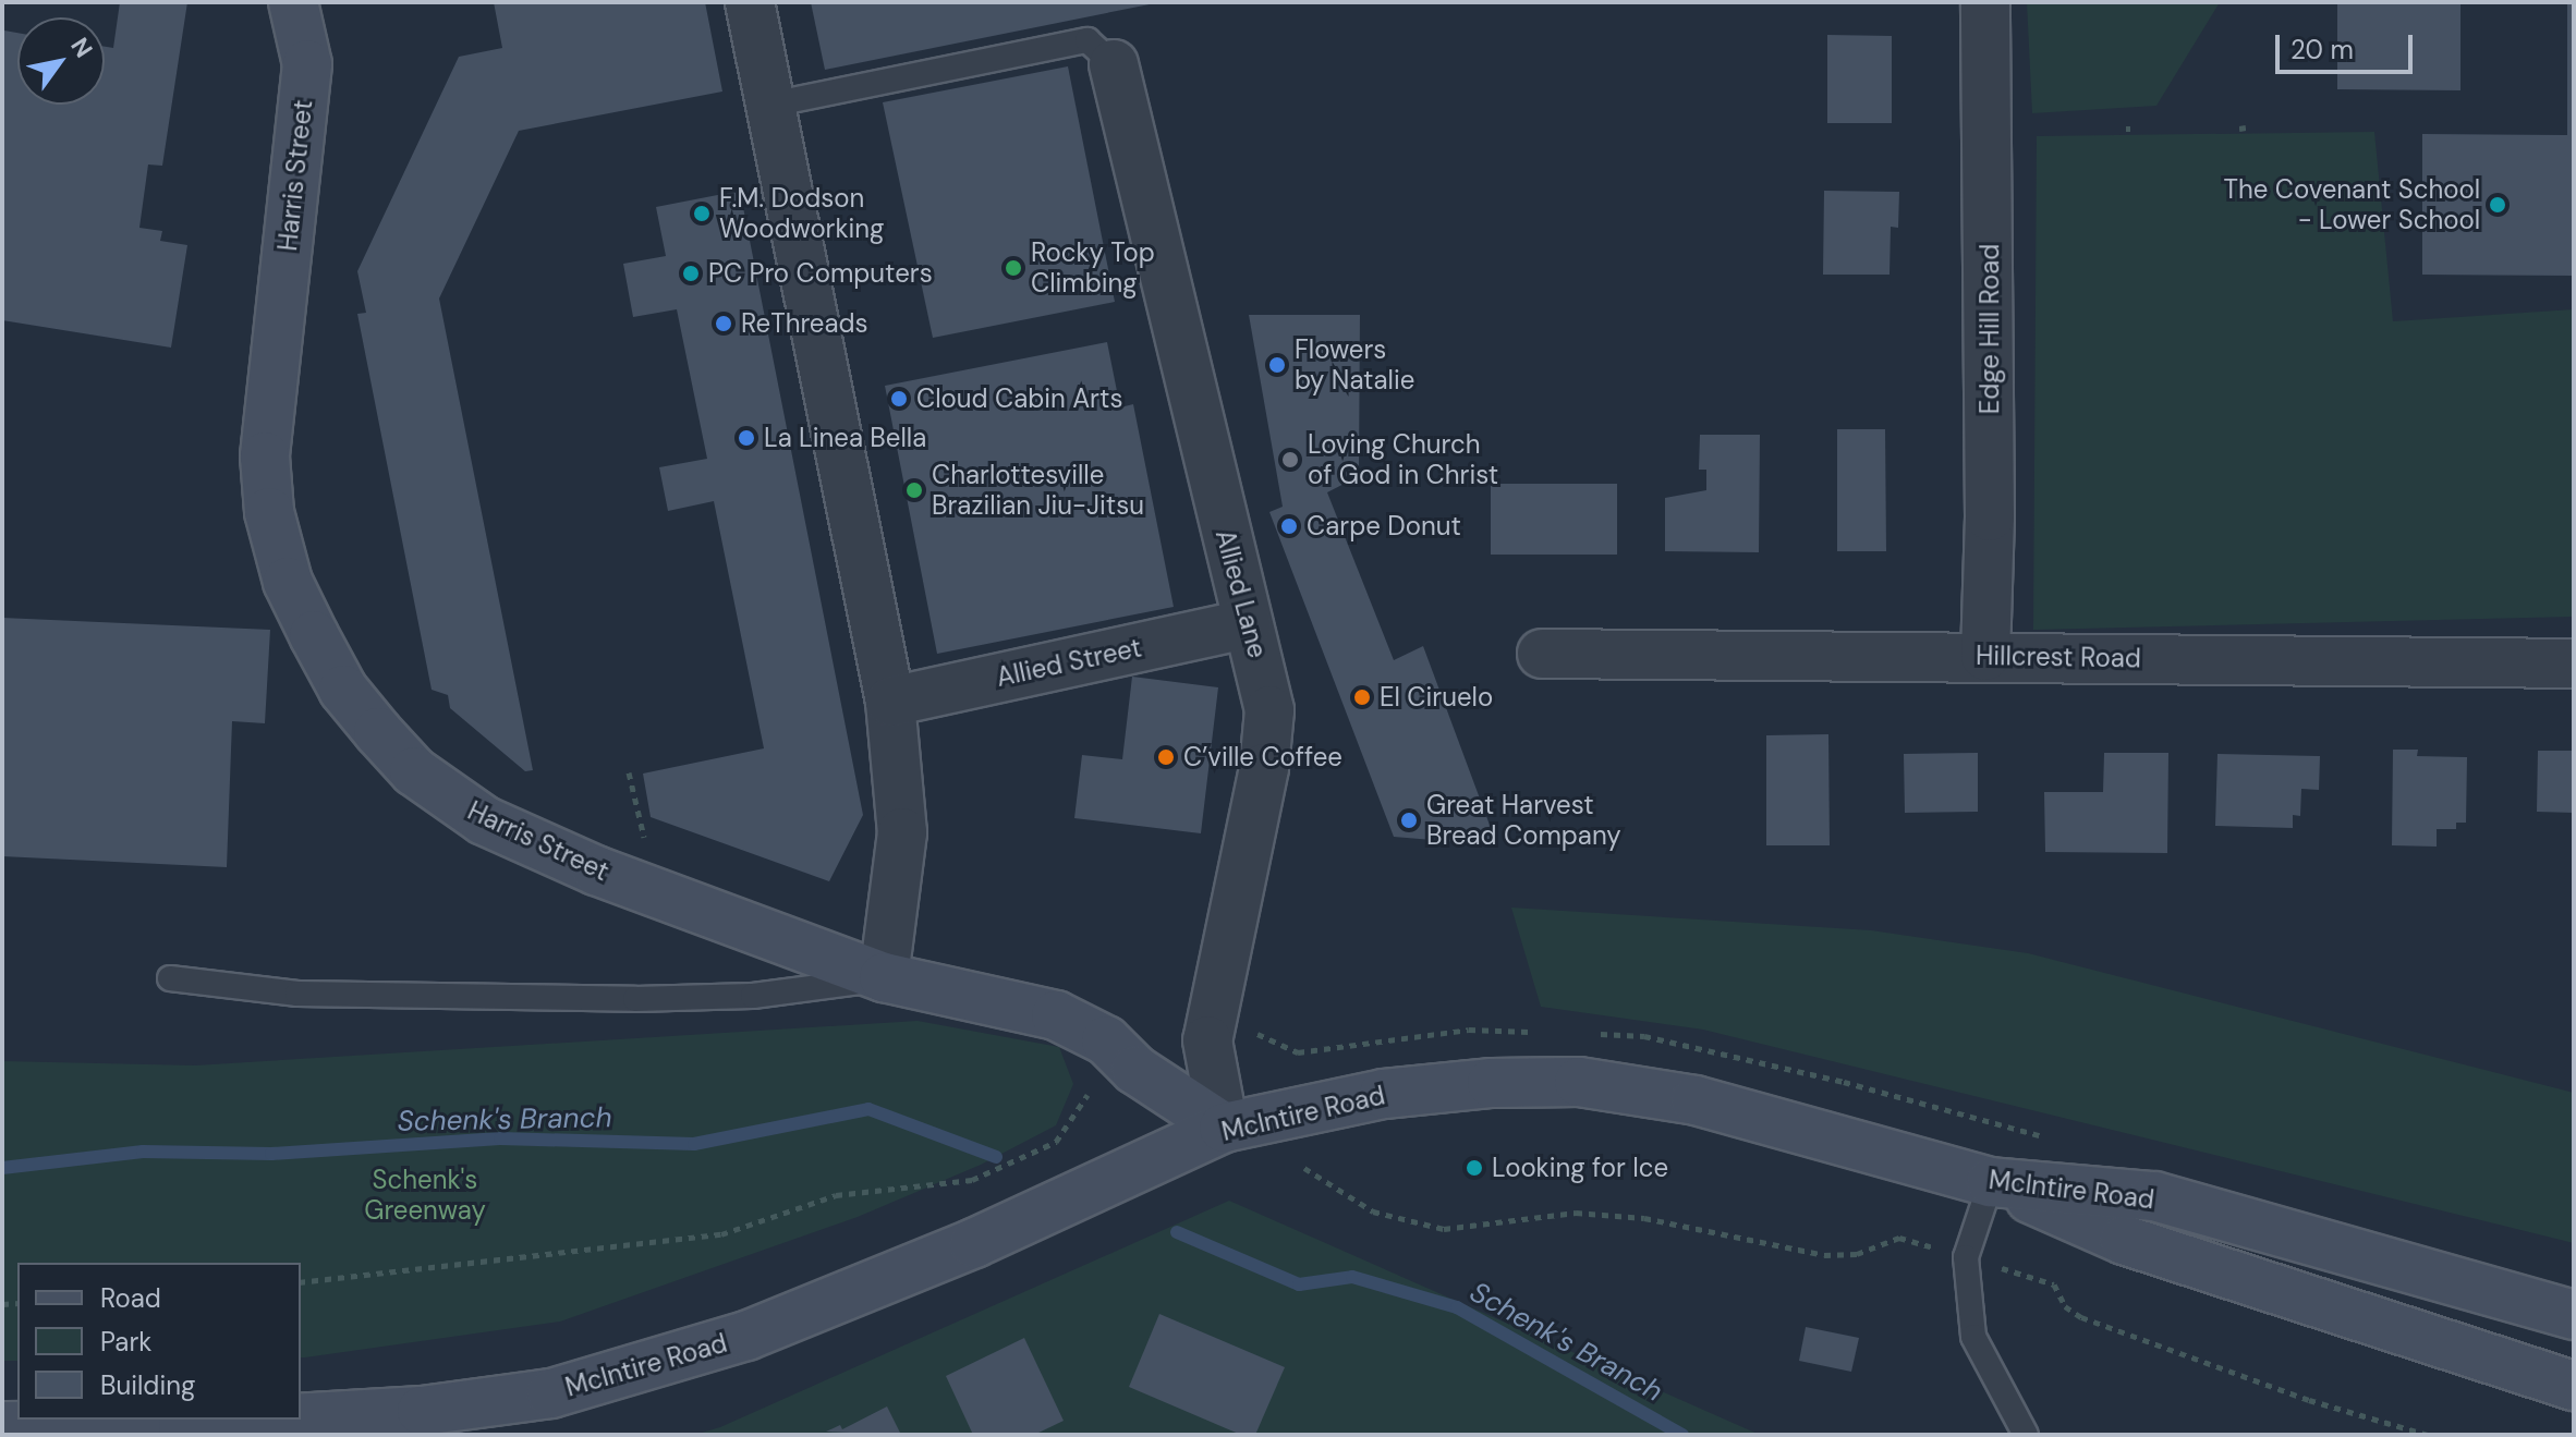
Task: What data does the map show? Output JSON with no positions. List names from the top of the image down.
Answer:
{
  "streets": {
    "main road": ["Harris Street", "McIntire Road"],
    "street": [
      "Edge Hill Road",
      "Allied Lane",
      "Hillcrest Road",
      "Allied Street"
    ]
  },
  "crossings": [
    ["Harris Street", "Allied Lane"],
    ["Harris Street", "McIntire Road"],
    ["Edge Hill Road", "Hillcrest Road"],
    ["Allied Lane", "Allied Street"],
    ["Allied Lane", "McIntire Road"]
  ],
  "water": ["Schenk's Branch"],
  "parks": ["Schenk's Greenway"],
  "places": [
    "The Covenant School - Lower School",
    "F.M. Dodson Woodworking",
    "Rocky Top Climbing",
    "PC Pro Computers",
    "ReThreads",
    "Flowers by Natalie",
    "Cloud Cabin Arts",
    "La Linea Bella",
    "Loving Church of God in Christ",
    "Charlottesville Brazilian Jiu-Jitsu",
    "Carpe Donut",
    "El Ciruelo",
    "C’ville Coffee",
    "Great Harvest Bread Company",
    "Looking for Ice"
  ],
  "legend": ["Road", "Park", "Building"],
  "scale_bar": "20 m",
  "north": "top right"
}
